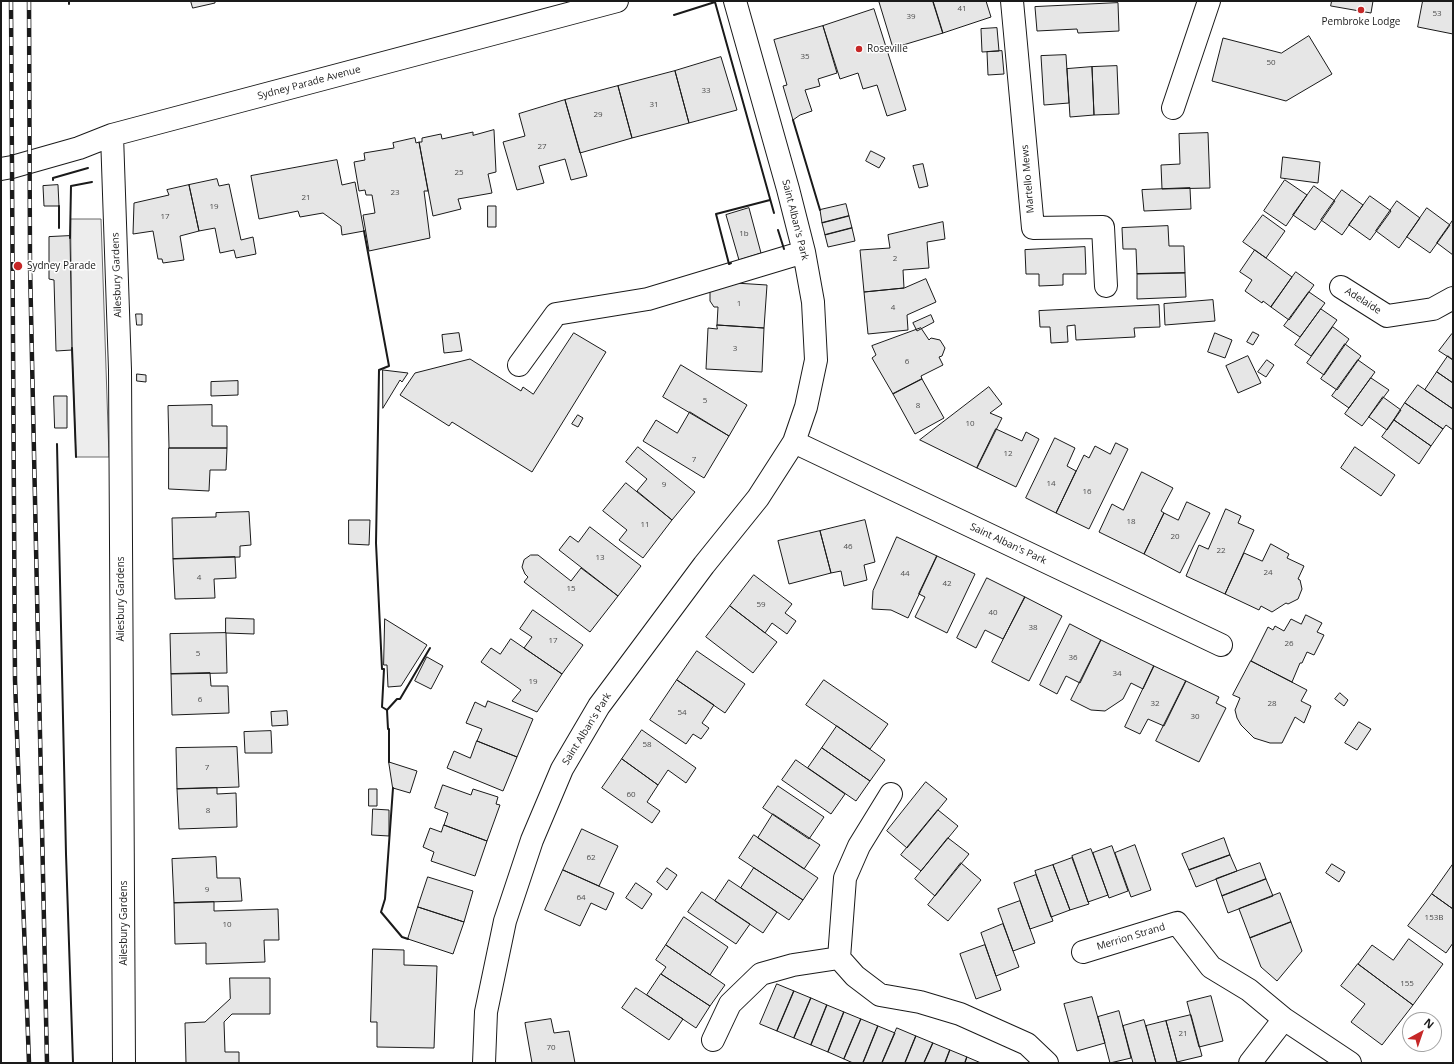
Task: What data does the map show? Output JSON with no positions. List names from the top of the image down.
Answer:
{
  "streets": {
    "street": [
      "Sydney Parade Avenue",
      "Martello Mews",
      "Saint Alban's Park",
      "Ailesbury Gardens",
      "Adelaide",
      "Merrion Strand"
    ]
  },
  "crossings": [
    ["Sydney Parade Avenue", "Ailesbury Gardens"]
  ],
  "places": ["Pembroke Lodge", "Roseville", "Sydney Parade"],
  "house_numbers": [
    "41",
    "53",
    "39",
    "35",
    "50",
    "33",
    "31",
    "29",
    "27",
    "25",
    "23",
    "21",
    "19",
    "17",
    "1b",
    "2",
    "1",
    "4",
    "3",
    "6",
    "5",
    "8",
    "10",
    "12",
    "7",
    "14",
    "9",
    "16",
    "18",
    "11",
    "20",
    "46",
    "22",
    "13",
    "24",
    "44",
    "4",
    "42",
    "15",
    "59",
    "40",
    "38",
    "17",
    "26",
    "5",
    "36",
    "34",
    "19",
    "6",
    "32",
    "28",
    "54",
    "30",
    "58",
    "7",
    "60",
    "8",
    "62",
    "9",
    "64",
    "153B",
    "10",
    "155",
    "21",
    "70"
  ],
  "north": "top right"
}
